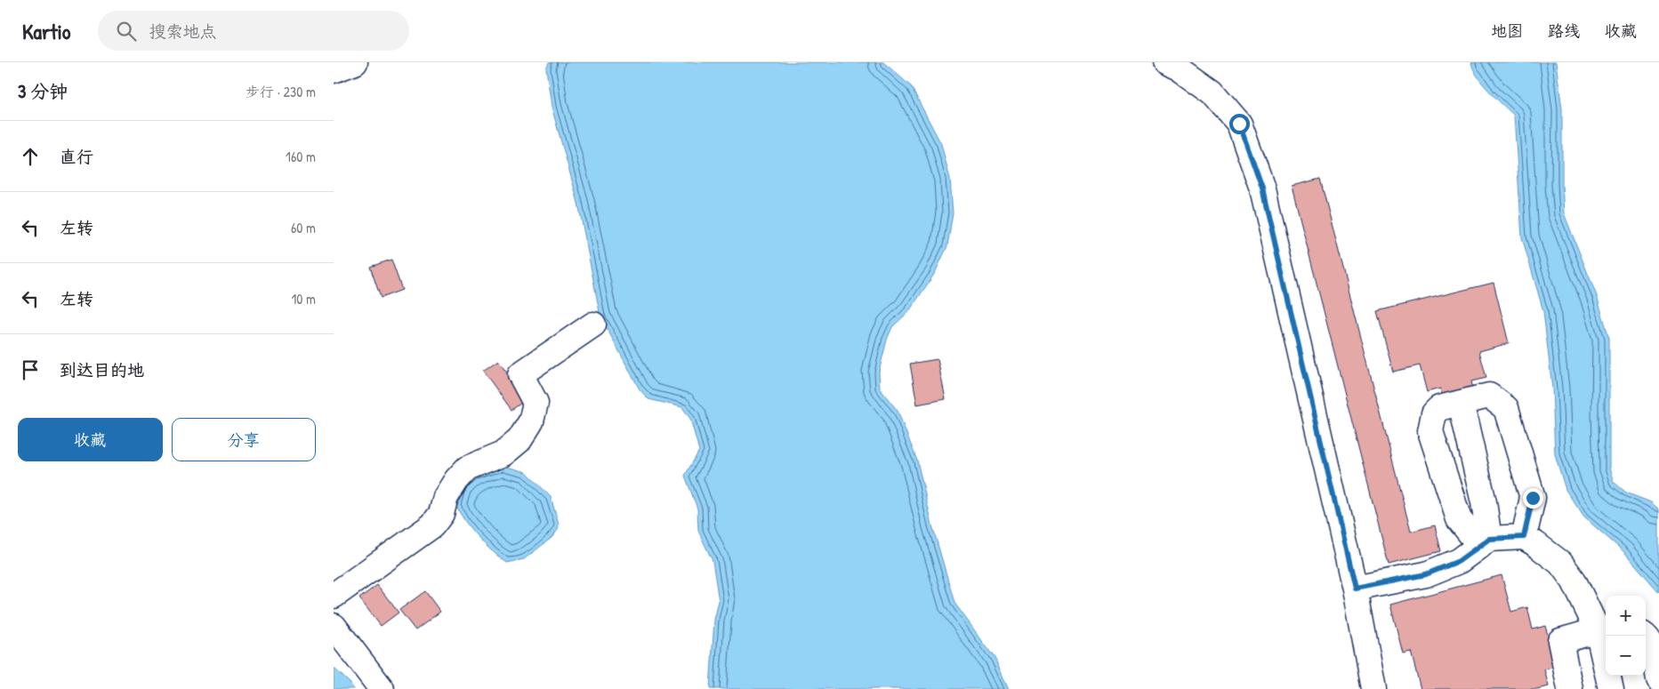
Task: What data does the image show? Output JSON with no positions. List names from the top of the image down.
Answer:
{
  "page": {
    "header": "Kartio",
    "search": "搜索地点",
    "nav": ["地图", "路线", "收藏"],
    "heading": ["3 分钟", "步行 · 230 m"],
    "list": [
      ["直行", "160 m"],
      ["左转", "60 m"],
      ["左转", "10 m"],
      "到达目的地"
    ],
    "buttons": ["收藏", "分享"],
    "map_buttons": ["+", "−"]
  }
}
